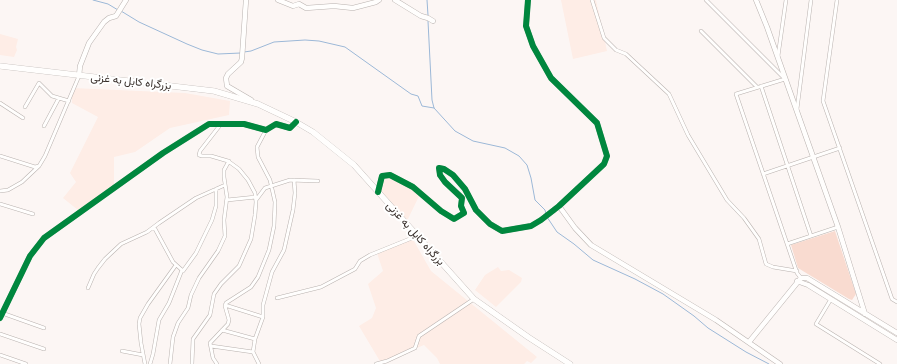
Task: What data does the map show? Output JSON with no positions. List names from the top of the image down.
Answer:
{
  "streets": {
    "highway": ["بزرگراه کابل به غزنی"]
  }
}
